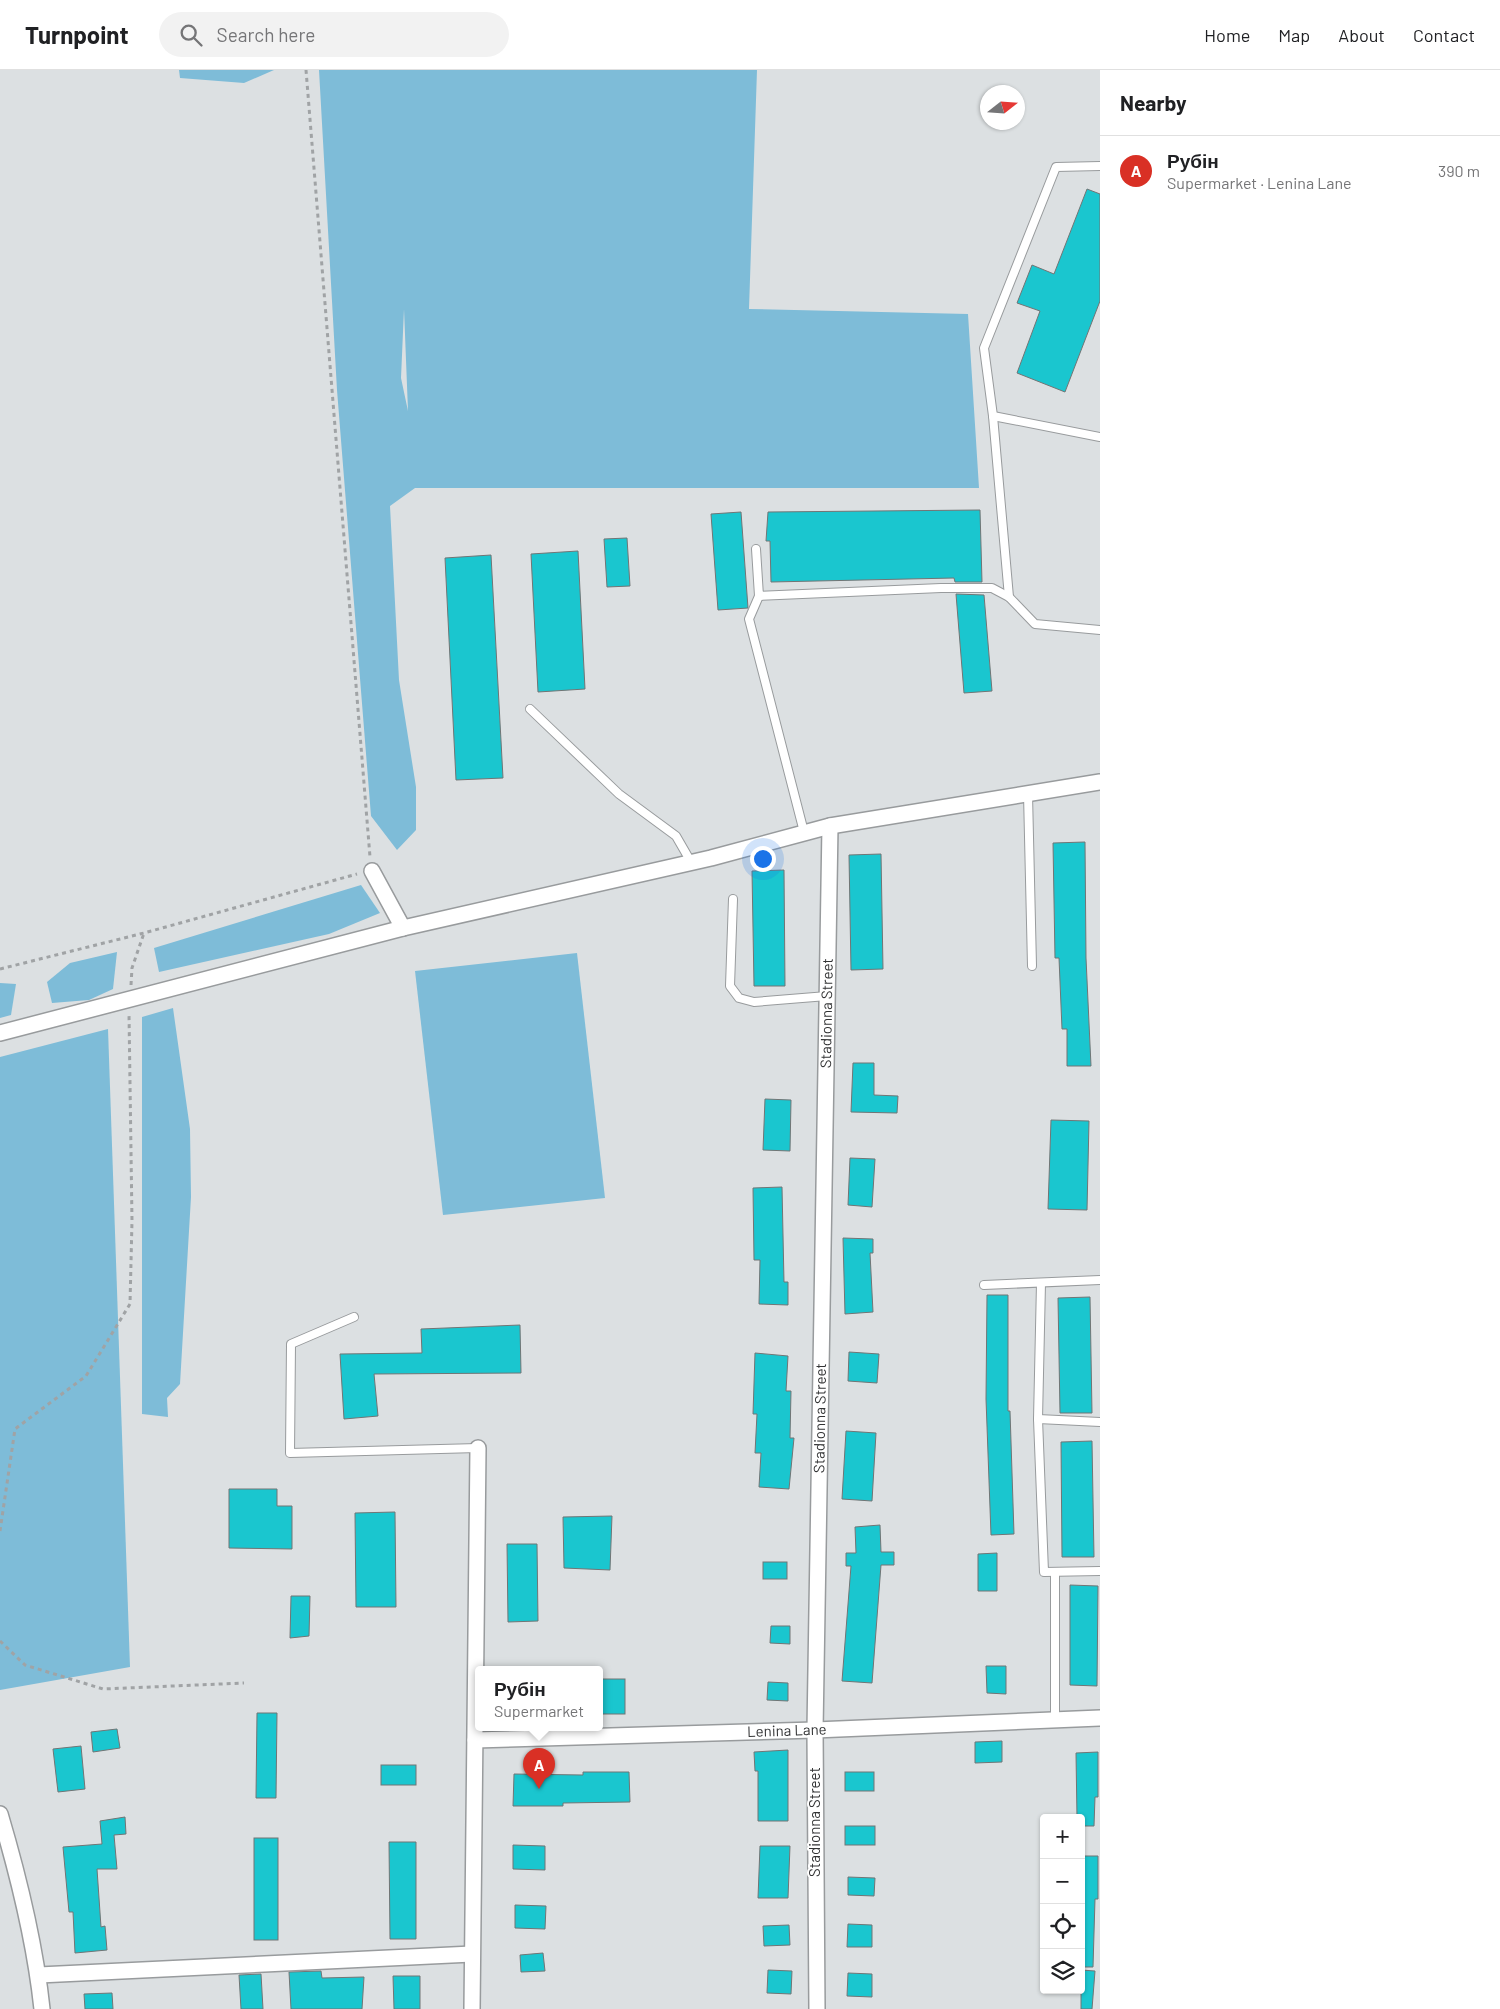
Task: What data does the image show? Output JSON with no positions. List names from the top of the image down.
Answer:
{
  "streets": {
    "street": ["Stadionna Street", "Lenina Lane"]
  },
  "crossings": [
    ["Stadionna Street", "Lenina Lane"]
  ],
  "north": "right",
  "page": {
    "header": "Turnpoint",
    "search": "Search here",
    "nav": [
      "Home",
      "Map",
      "About",
      "Contact"
    ],
    "heading": "Nearby",
    "list": [
      {
        "mark": "A",
        "name": "Рубін",
        "note": "Supermarket · Lenina Lane",
        "value": "390 m"
      }
    ],
    "popup": ["Рубін", "Supermarket"],
    "pins": "A",
    "map_buttons": ["+", "−"]
  }
}
